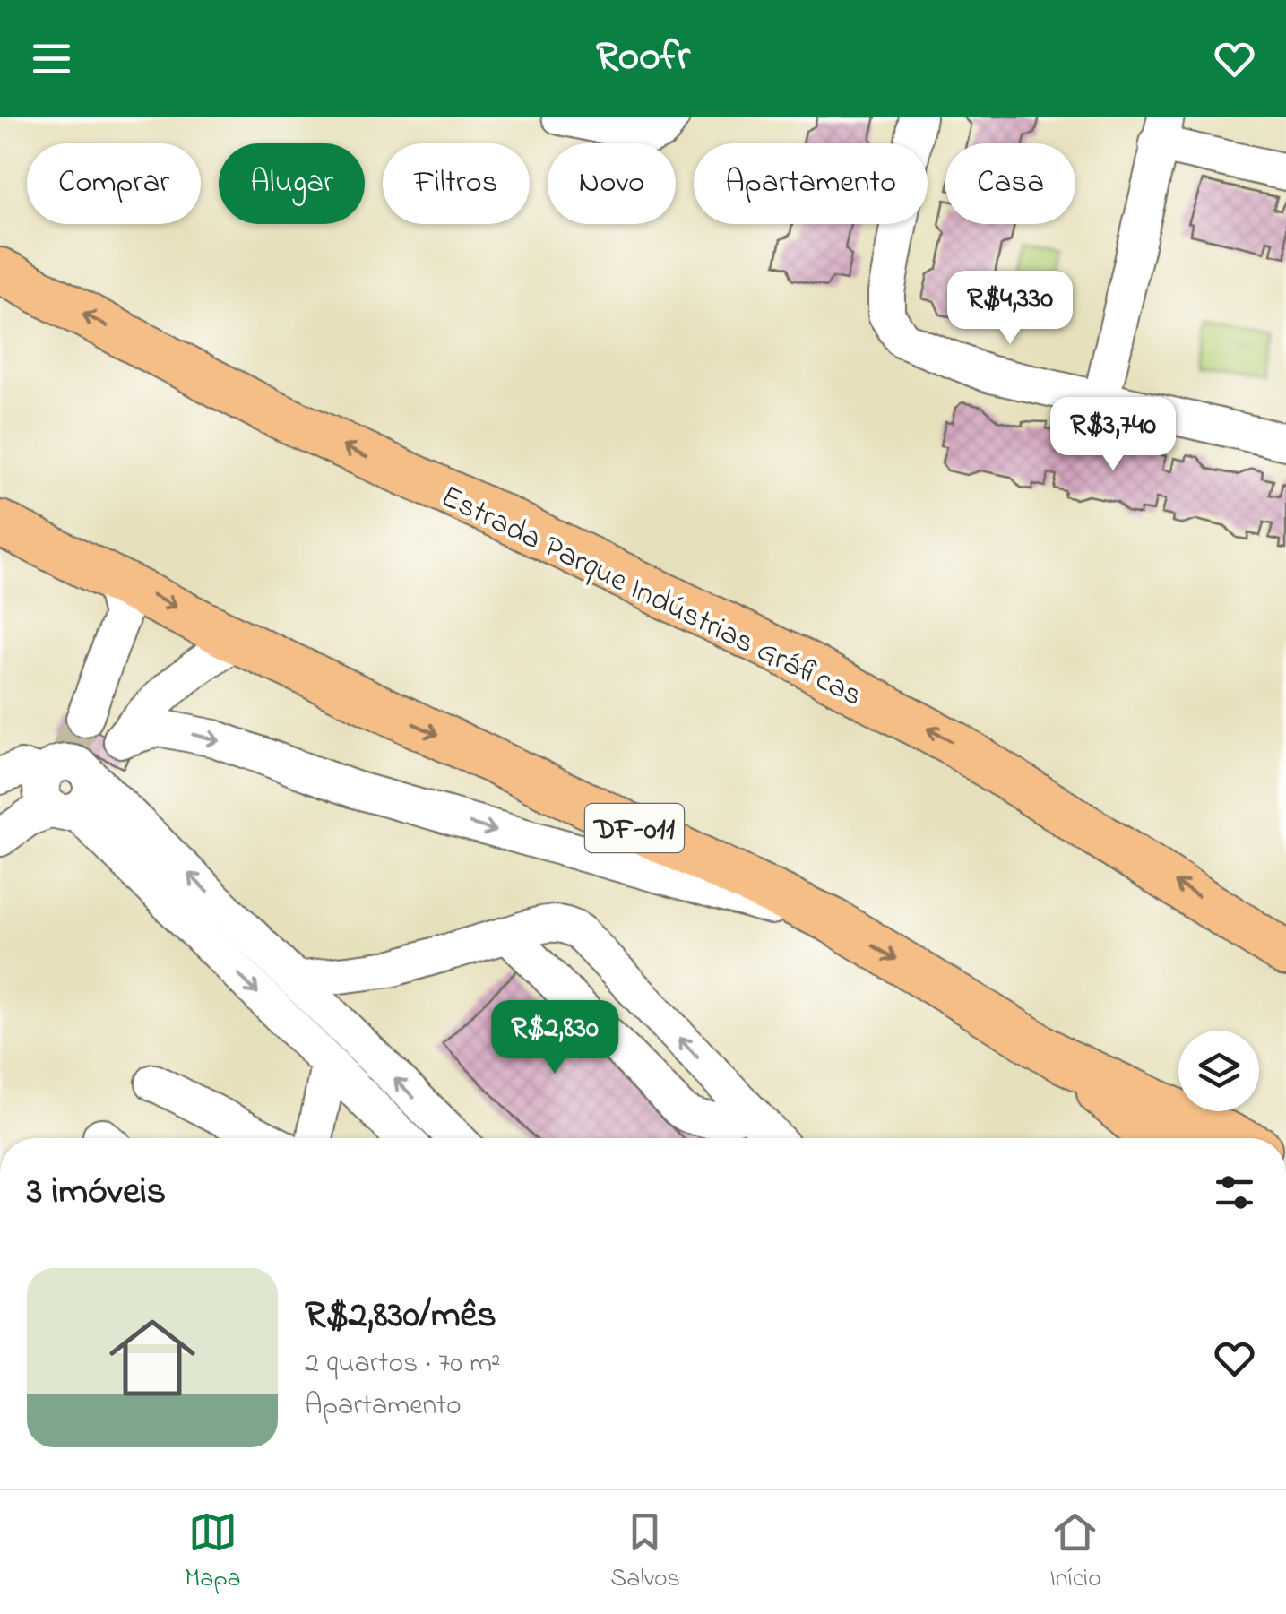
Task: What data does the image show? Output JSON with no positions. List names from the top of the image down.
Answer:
{
  "streets": {
    "main road": ["Estrada Parque Indústrias Gráficas", "DF-011"]
  },
  "page": {
    "header": "Roofr",
    "chip": [
      "Comprar",
      "Alugar",
      "Filtros",
      "Novo",
      "Apartamento",
      "Casa"
    ],
    "price": ["R$4,330", "R$3,740", "R$2,830"],
    "heading": "3 imóveis",
    "list": [
      {
        "name": "R$2,830/mês",
        "note": "2 quartos · 70 m² · Apartamento"
      }
    ],
    "tabs": ["Mapa", "Salvos", "Início"]
  }
}
